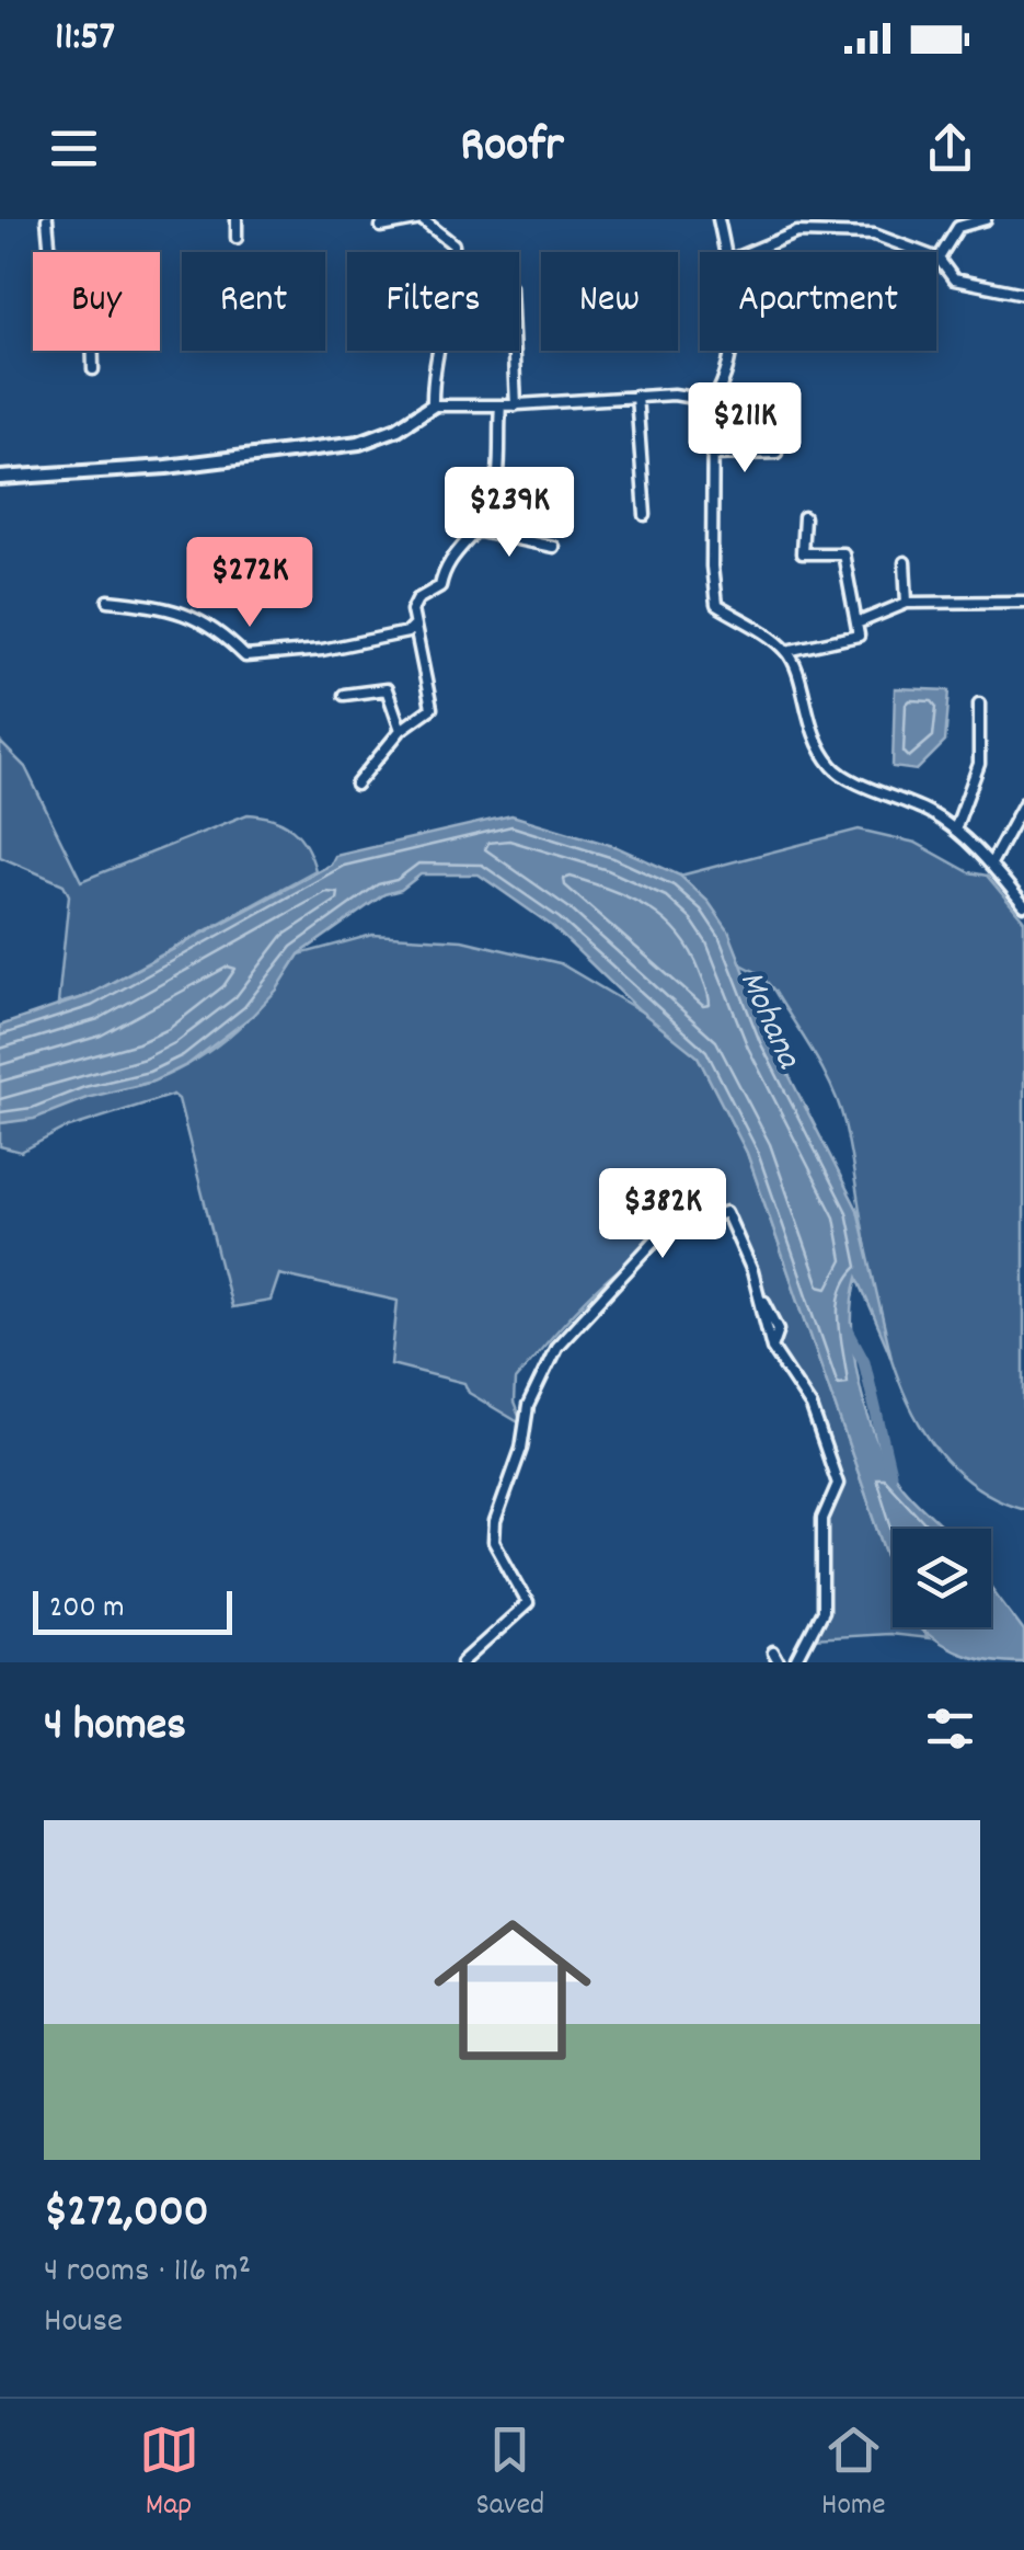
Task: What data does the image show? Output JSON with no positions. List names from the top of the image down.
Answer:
{
  "water": ["Mohana"],
  "scale_bar": "200 m",
  "page": {
    "status": "11:57",
    "header": "Roofr",
    "chip": [
      "Buy",
      "Rent",
      "Filters",
      "New",
      "Apartment"
    ],
    "price": [
      "$211K",
      "$239K",
      "$272K",
      "$382K"
    ],
    "scale": "200 m",
    "heading": "4 homes",
    "list": [
      {
        "name": "$272,000",
        "note": "4 rooms · 116 m² · House"
      }
    ],
    "tabs": ["Map", "Saved", "Home"]
  }
}
